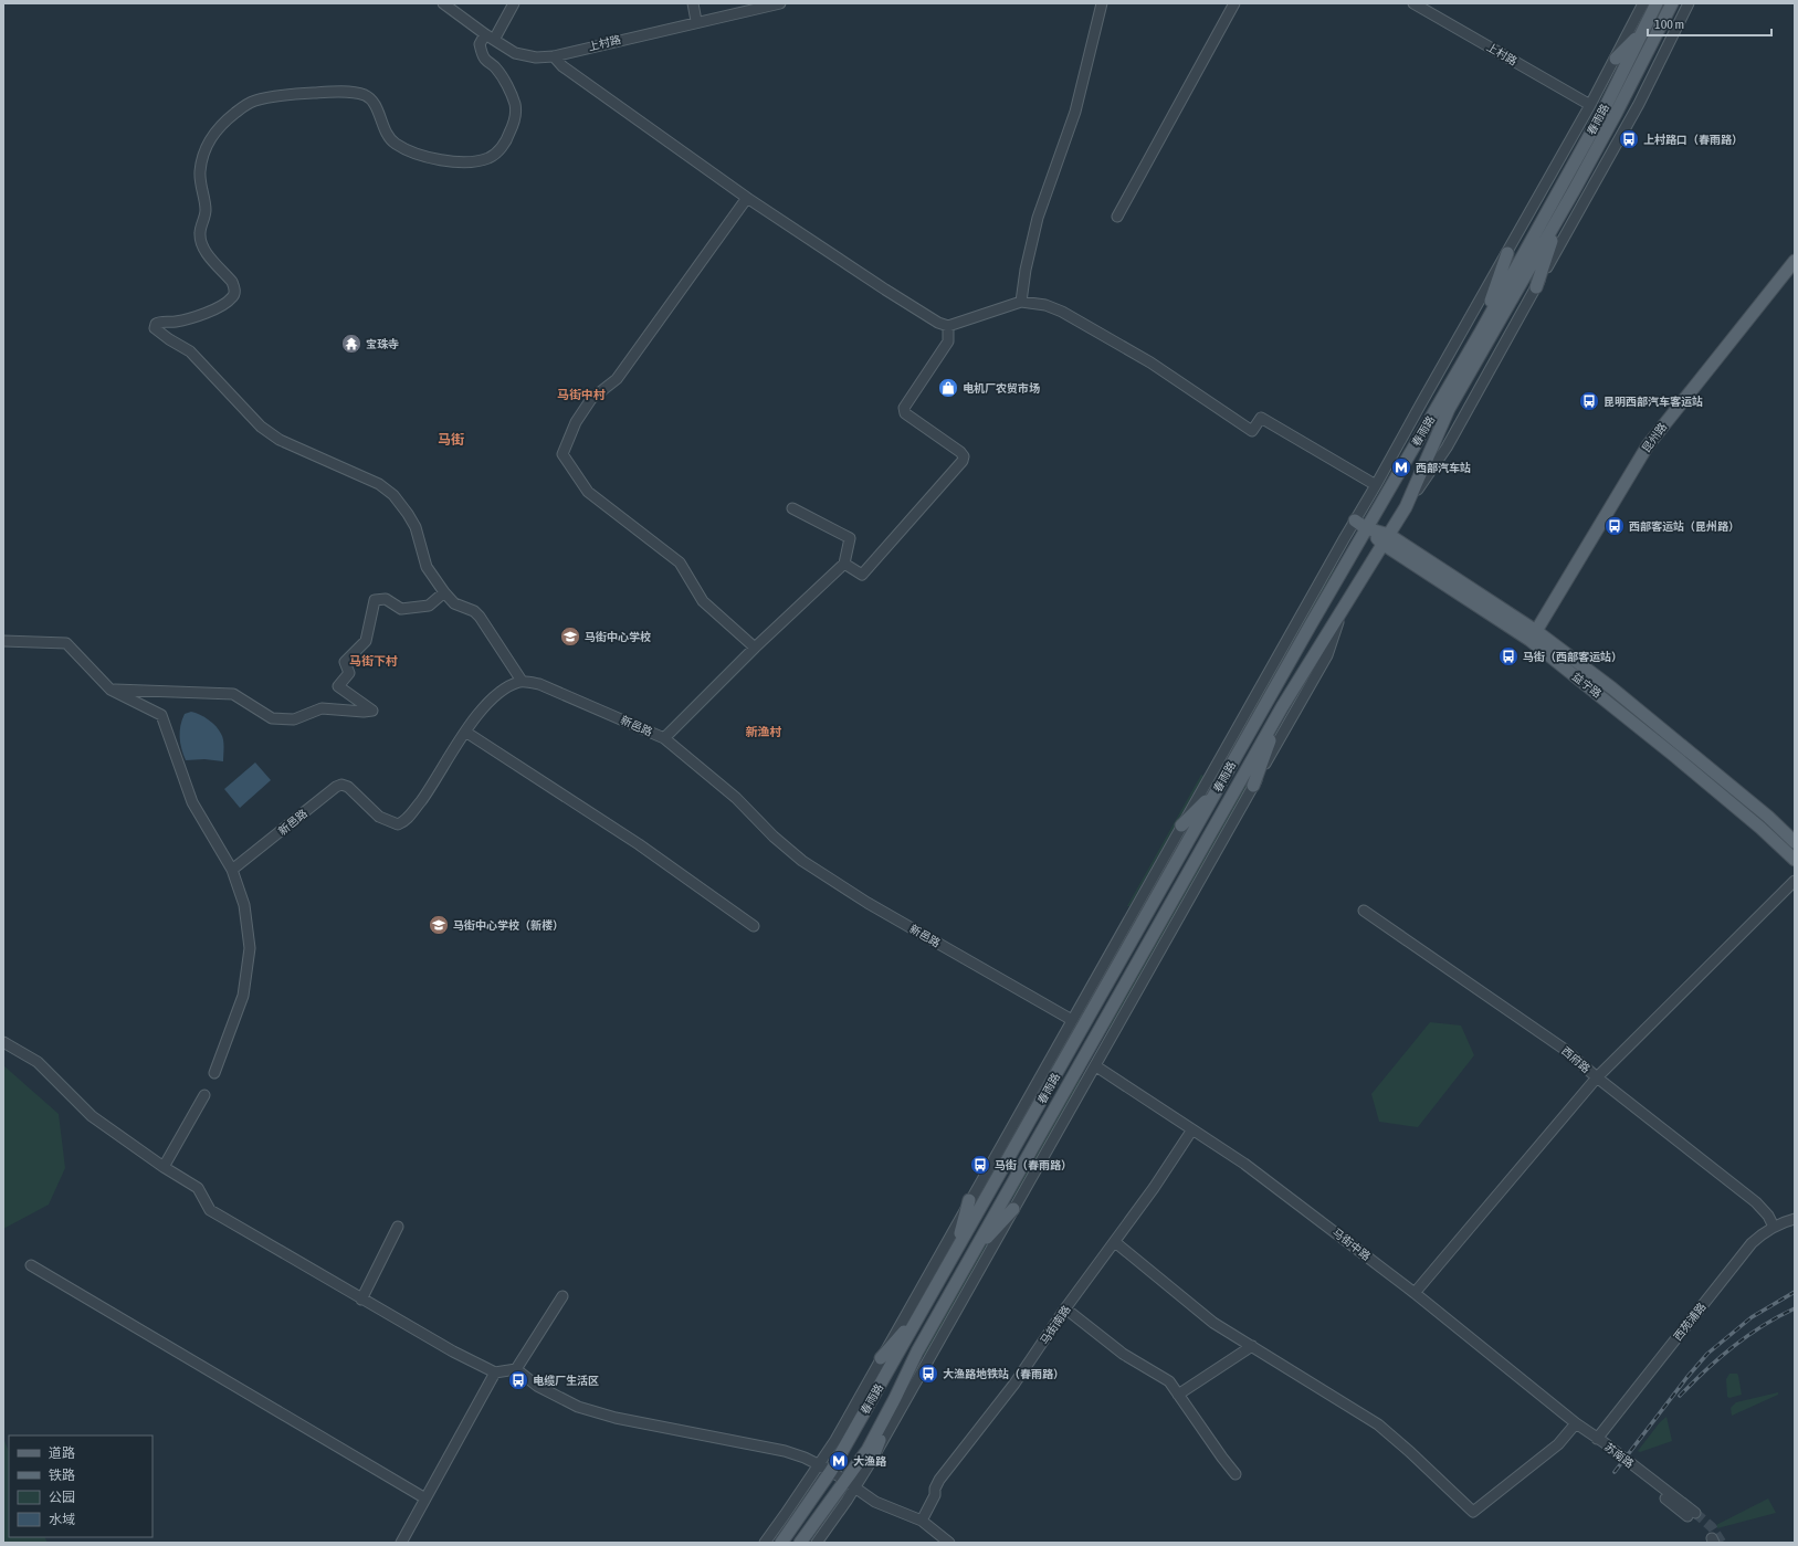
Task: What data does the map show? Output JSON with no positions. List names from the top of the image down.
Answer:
{
  "streets": {
    "main road": ["春雨路", "昆州路", "益宁路"],
    "street": [
      "上村路",
      "新邑路",
      "西府路",
      "马街中路",
      "西苑浦路",
      "马街南路",
      "苏南路"
    ]
  },
  "crossings": [
    ["春雨路", "益宁路"],
    ["昆州路", "益宁路"],
    ["西府路", "西苑浦路"],
    ["马街中路", "西苑浦路"],
    ["马街中路", "马街南路"],
    ["马街中路", "苏南路"],
    ["西苑浦路", "苏南路"]
  ],
  "districts": [
    "马街中村",
    "马街",
    "马街下村",
    "新渔村"
  ],
  "places": {
    "bus stop": [
      "上村路口（春雨路）",
      "昆明西部汽车客运站",
      "西部客运站（昆州路）",
      "马街（西部客运站）",
      "马街（春雨路）",
      "大渔路地铁站（春雨路）",
      "电缆厂生活区"
    ],
    "temple": ["宝珠寺"],
    "shop": ["电机厂农贸市场"],
    "metro station": ["西部汽车站", "大渔路"],
    "school or university": ["马街中心学校", "马街中心学校（新楼）"]
  },
  "legend": [
    "道路",
    "铁路",
    "公园",
    "水域"
  ],
  "scale_bar": "100 m"
}
